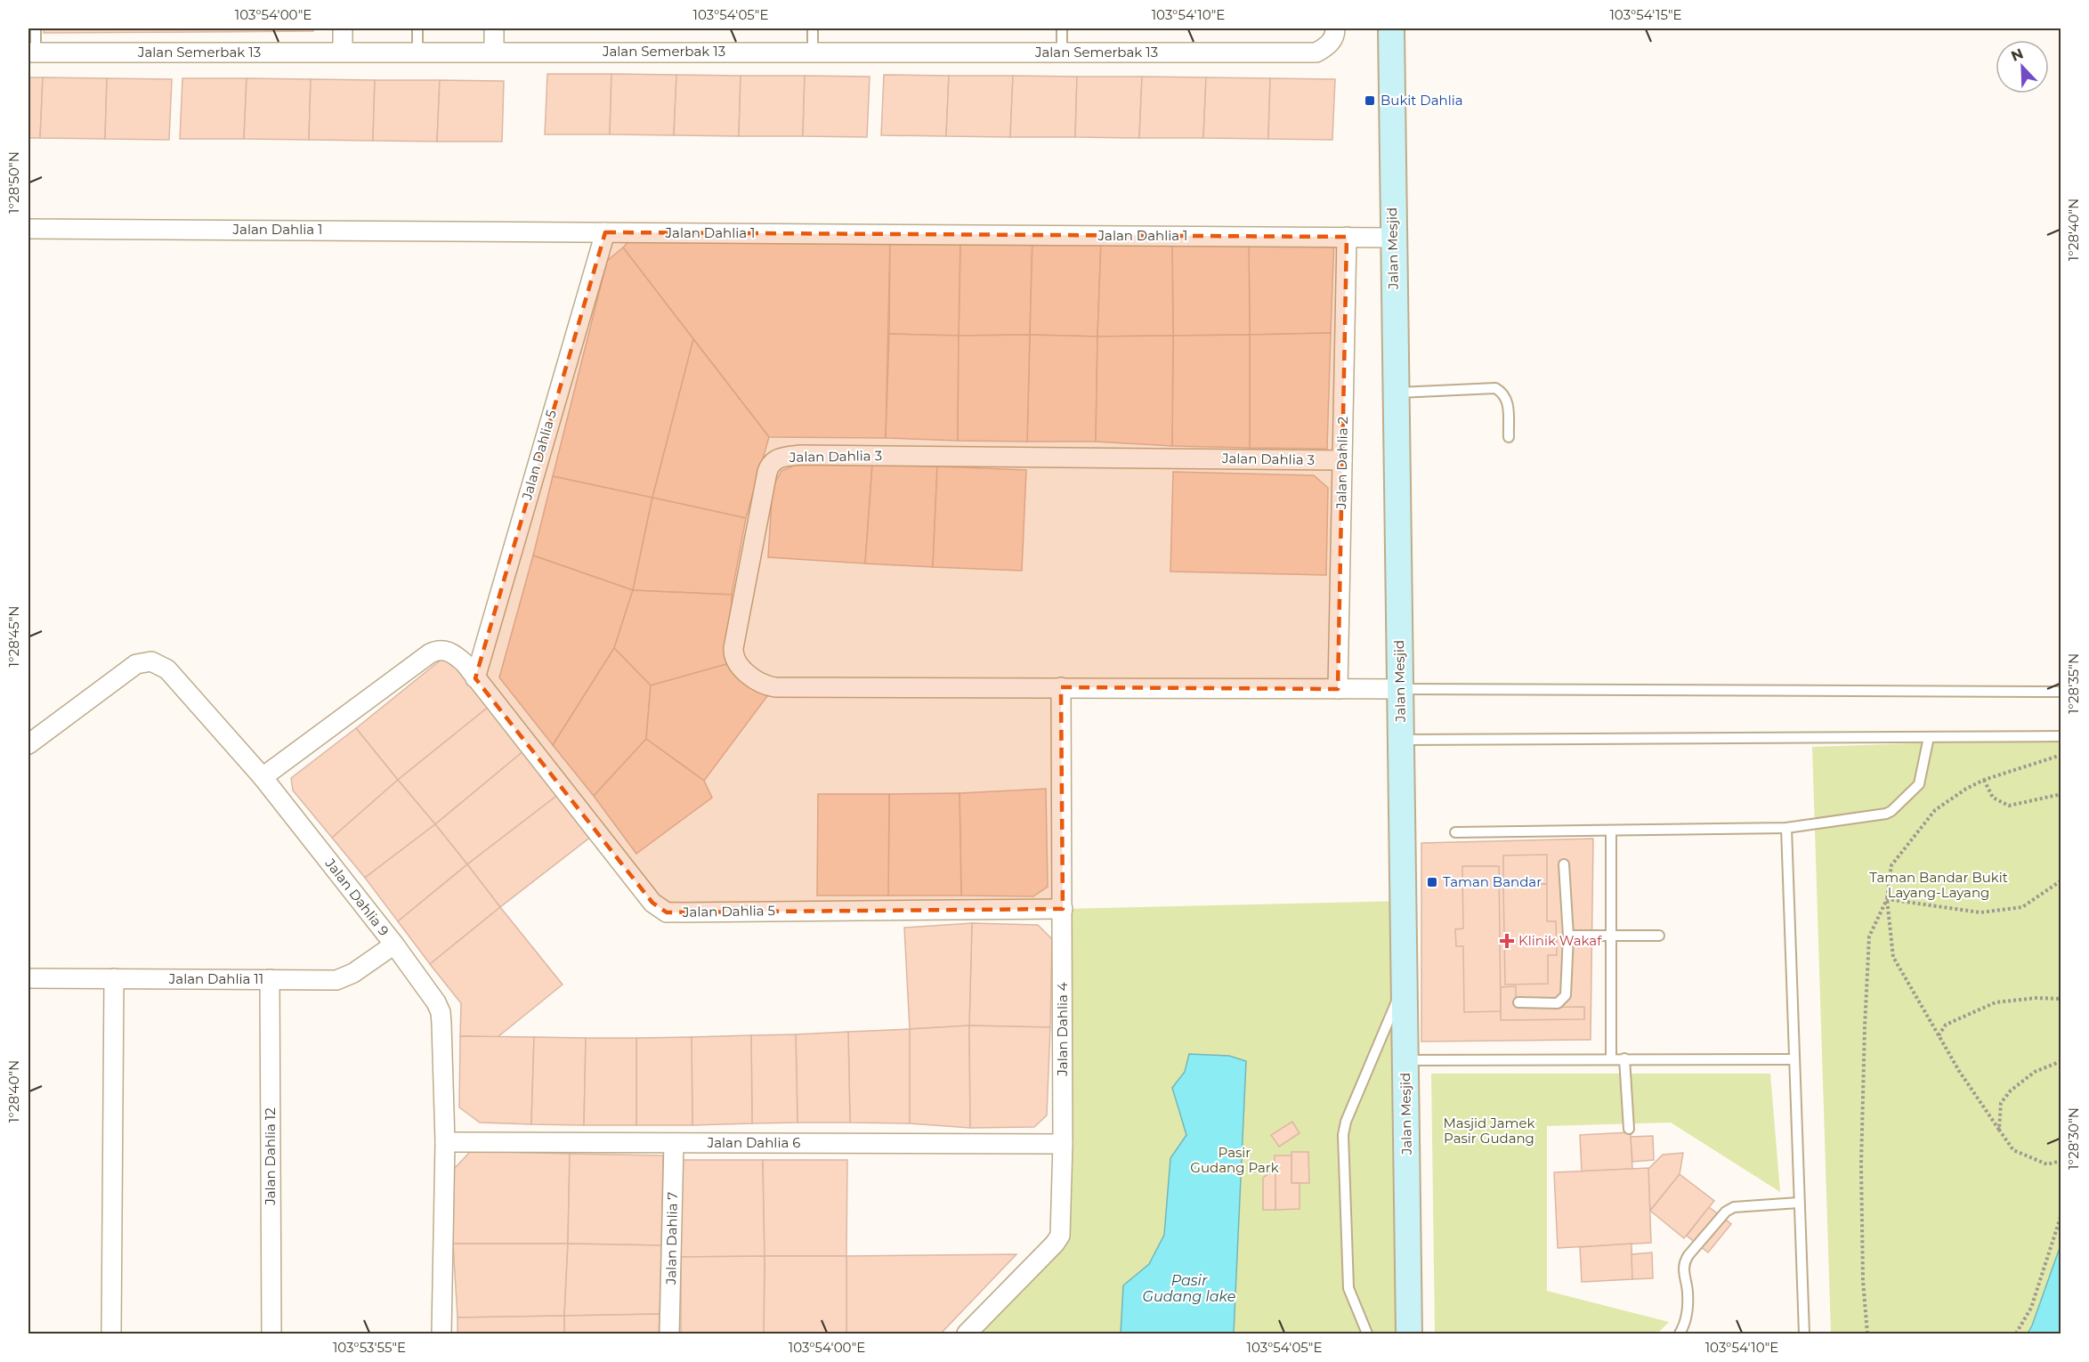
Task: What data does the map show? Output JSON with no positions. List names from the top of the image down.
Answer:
{
  "streets": {
    "main road": ["Jalan Mesjid"],
    "street": [
      "Jalan Semerbak 13",
      "Jalan Dahlia 1",
      "Jalan Dahlia 5",
      "Jalan Dahlia 3",
      "Jalan Dahlia 2",
      "Jalan Dahlia 9",
      "Jalan Dahlia 11",
      "Jalan Dahlia 4",
      "Jalan Dahlia 6",
      "Jalan Dahlia 12",
      "Jalan Dahlia 7"
    ]
  },
  "crossings": [
    ["Jalan Dahlia 1", "Jalan Mesjid"],
    ["Jalan Dahlia 1", "Jalan Dahlia 5"],
    ["Jalan Dahlia 1", "Jalan Dahlia 2"],
    ["Jalan Mesjid", "Jalan Dahlia 3"],
    ["Jalan Dahlia 5", "Jalan Dahlia 9"],
    ["Jalan Dahlia 5", "Jalan Dahlia 4"],
    ["Jalan Dahlia 3", "Jalan Dahlia 2"],
    ["Jalan Dahlia 3", "Jalan Dahlia 4"],
    ["Jalan Dahlia 9", "Jalan Dahlia 11"],
    ["Jalan Dahlia 9", "Jalan Dahlia 6"],
    ["Jalan Dahlia 11", "Jalan Dahlia 12"],
    ["Jalan Dahlia 4", "Jalan Dahlia 6"],
    ["Jalan Dahlia 6", "Jalan Dahlia 7"]
  ],
  "water": ["Pasir Gudang lake"],
  "parks": ["Taman Bandar Bukit Layang-Layang", "Masjid Jamek Pasir Gudang", "Pasir Gudang Park"],
  "places": {
    "transit": ["Bukit Dahlia", "Taman Bandar"],
    "health": ["Klinik Wakaf"]
  },
  "north": "top left",
  "coordinates": [
    "103°54'00\"E",
    "103°54'05\"E",
    "103°54'10\"E",
    "103°54'15\"E",
    "1°28'50\"N",
    "1°28'40\"N",
    "1°28'45\"N",
    "1°28'35\"N",
    "1°28'30\"N",
    "103°53'55\"E"
  ]
}
